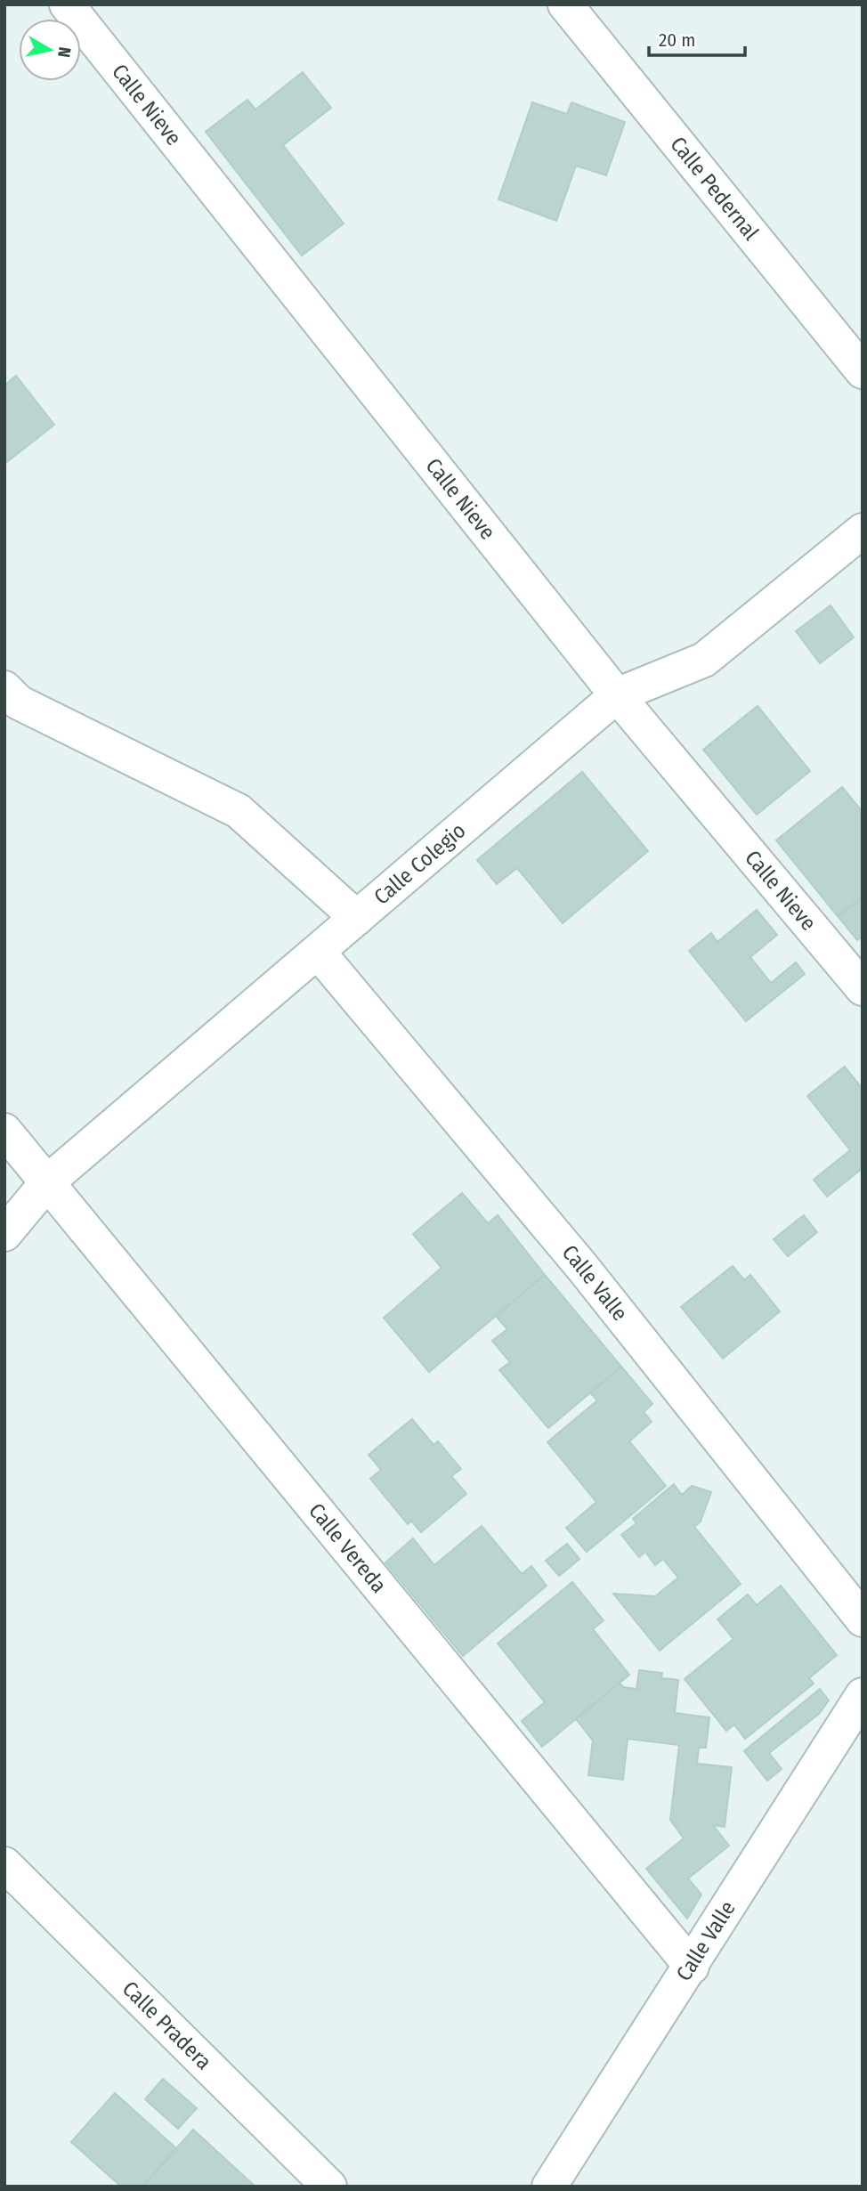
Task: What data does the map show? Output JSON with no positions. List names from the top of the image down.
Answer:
{
  "streets": {
    "street": [
      "Calle Nieve",
      "Calle Pedernal",
      "Calle Colegio",
      "Calle Valle",
      "Calle Vereda",
      "Calle Pradera"
    ]
  },
  "crossings": [
    ["Calle Nieve", "Calle Colegio"],
    ["Calle Colegio", "Calle Valle"],
    ["Calle Colegio", "Calle Vereda"],
    ["Calle Valle", "Calle Vereda"]
  ],
  "scale_bar": "20 m",
  "north": "right"
}
